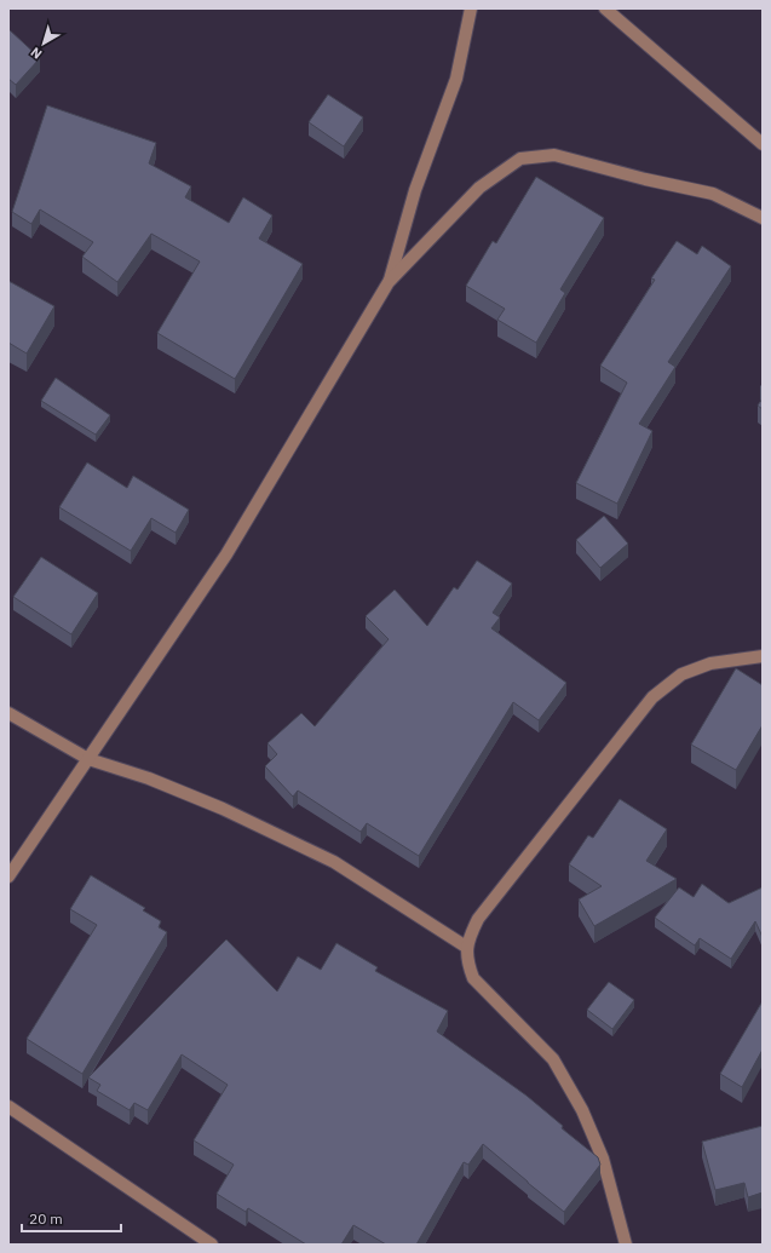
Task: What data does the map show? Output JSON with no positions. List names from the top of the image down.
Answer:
{
  "scale_bar": "20 m",
  "north": "bottom left"
}
